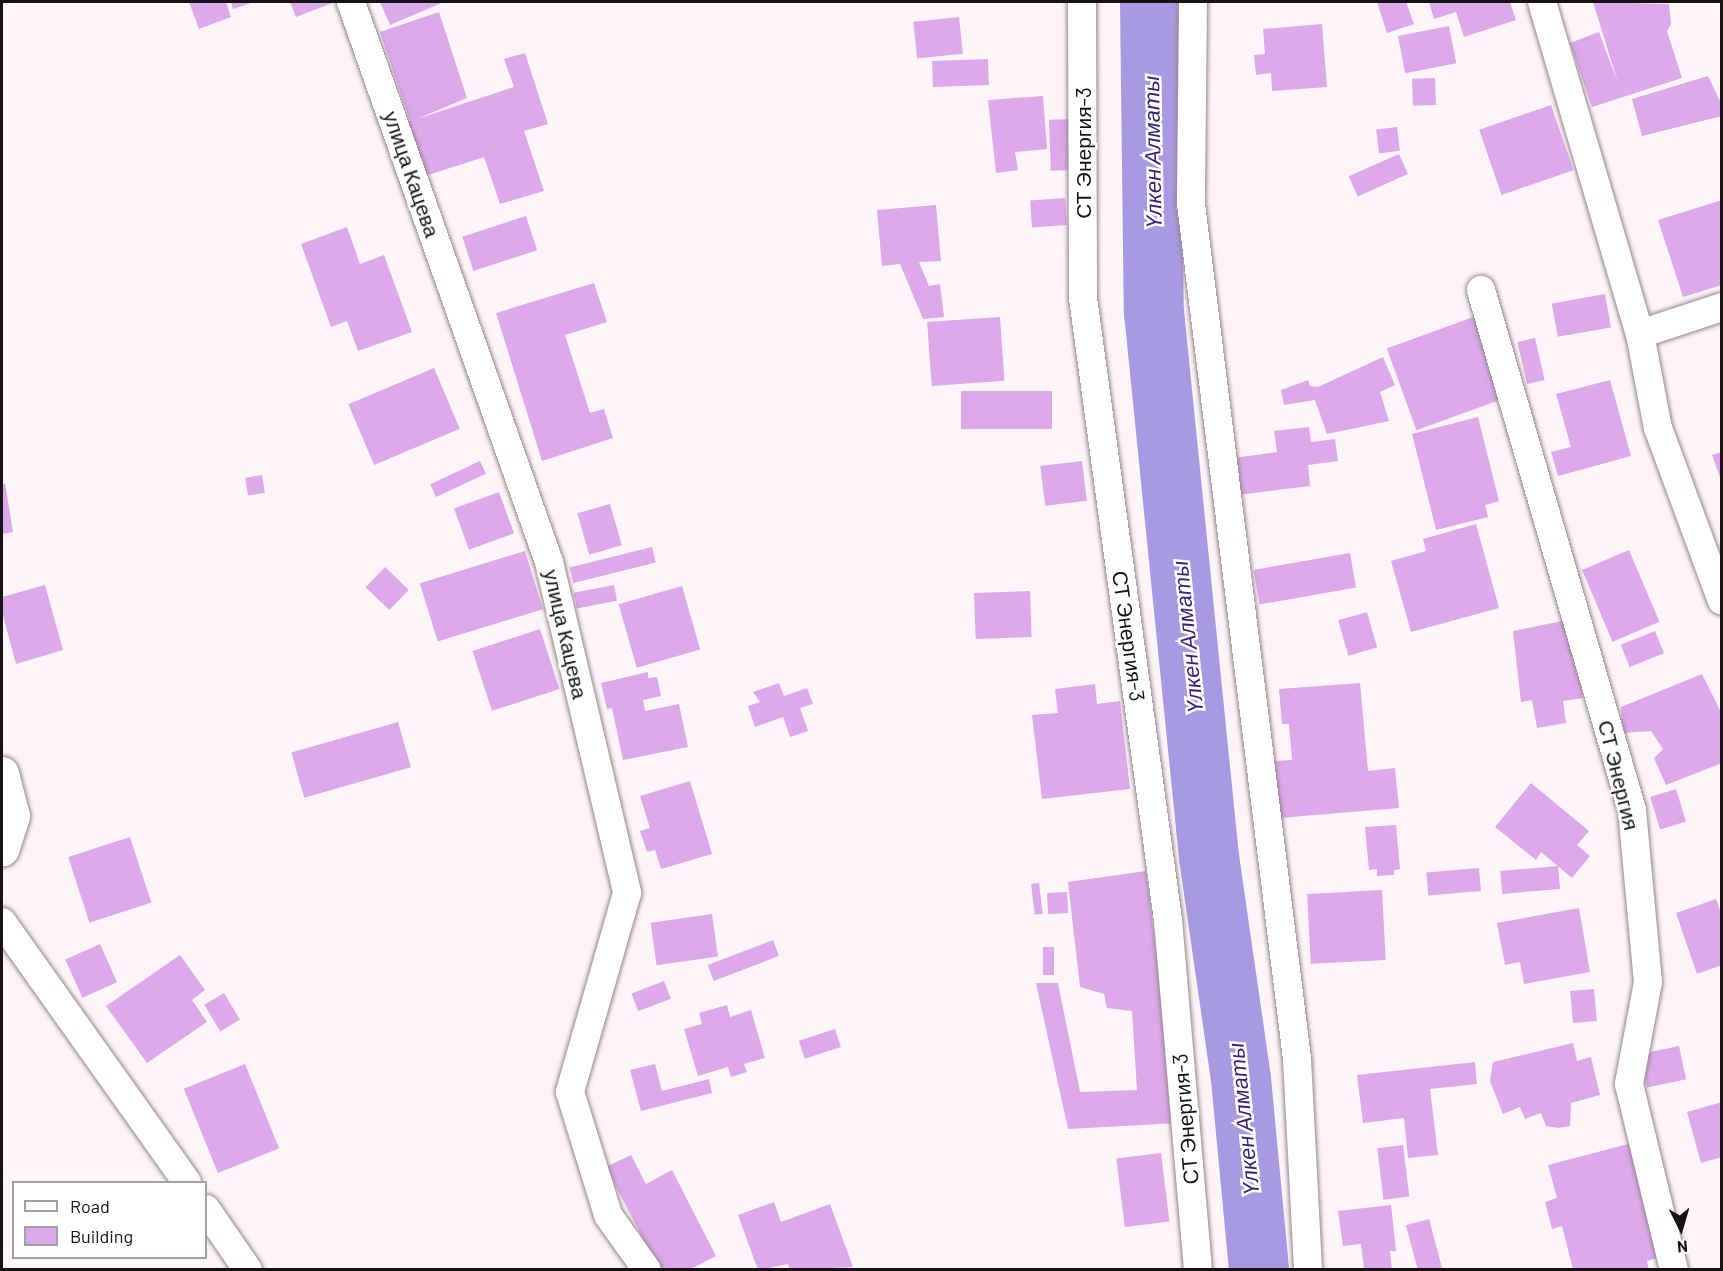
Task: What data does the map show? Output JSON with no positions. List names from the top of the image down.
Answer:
{
  "streets": {
    "street": ["СТ Энергия-3", "улица Кацева", "СТ Энергия"]
  },
  "water": ["Үлкен Алматы"],
  "legend": ["Road", "Building"],
  "north": "bottom"
}
